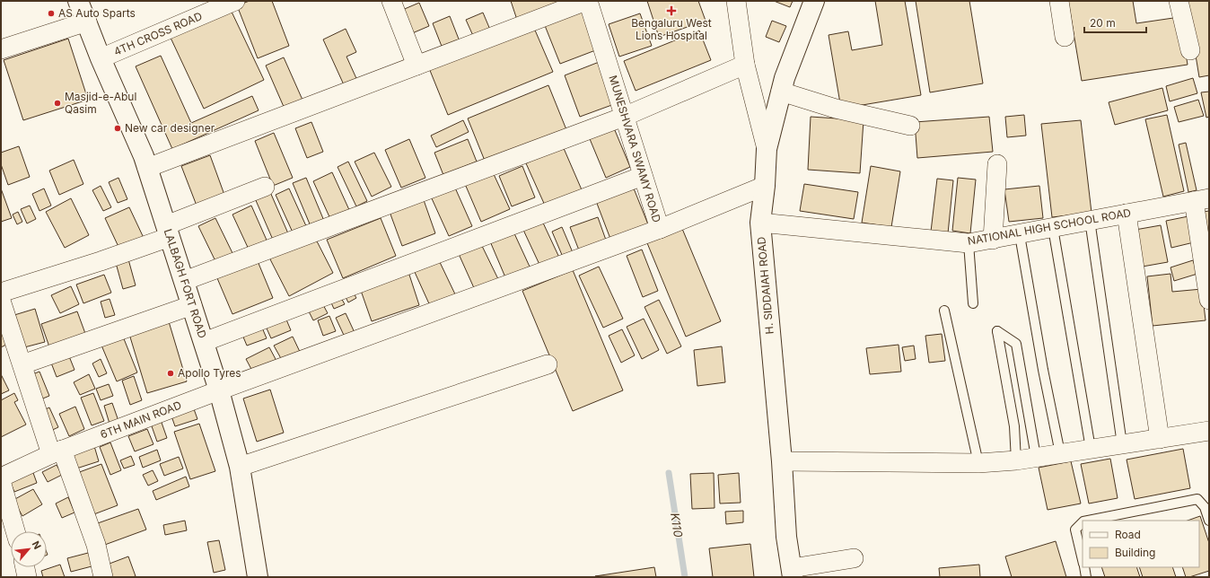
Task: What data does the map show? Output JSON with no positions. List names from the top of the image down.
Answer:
{
  "streets": {
    "main road": ["LALBAGH FORT ROAD", "H. SIDDAIAH ROAD"],
    "street": [
      "4TH CROSS ROAD",
      "MUNESHVARA SWAMY ROAD",
      "NATIONAL HIGH SCHOOL ROAD",
      "6TH MAIN ROAD"
    ]
  },
  "crossings": [
    ["4TH CROSS ROAD", "LALBAGH FORT ROAD"],
    ["MUNESHVARA SWAMY ROAD", "H. SIDDAIAH ROAD"],
    ["MUNESHVARA SWAMY ROAD", "6TH MAIN ROAD"],
    ["NATIONAL HIGH SCHOOL ROAD", "H. SIDDAIAH ROAD"],
    ["LALBAGH FORT ROAD", "6TH MAIN ROAD"]
  ],
  "water": ["K110"],
  "places": {
    "health": ["Bengaluru West Lions Hospital"],
    "other": [
      "AS Auto Sparts",
      "Masjid-e-Abul Qasim",
      "New car designer",
      "Apollo Tyres"
    ]
  },
  "legend": ["Road", "Building"],
  "scale_bar": "20 m",
  "north": "top right"
}
